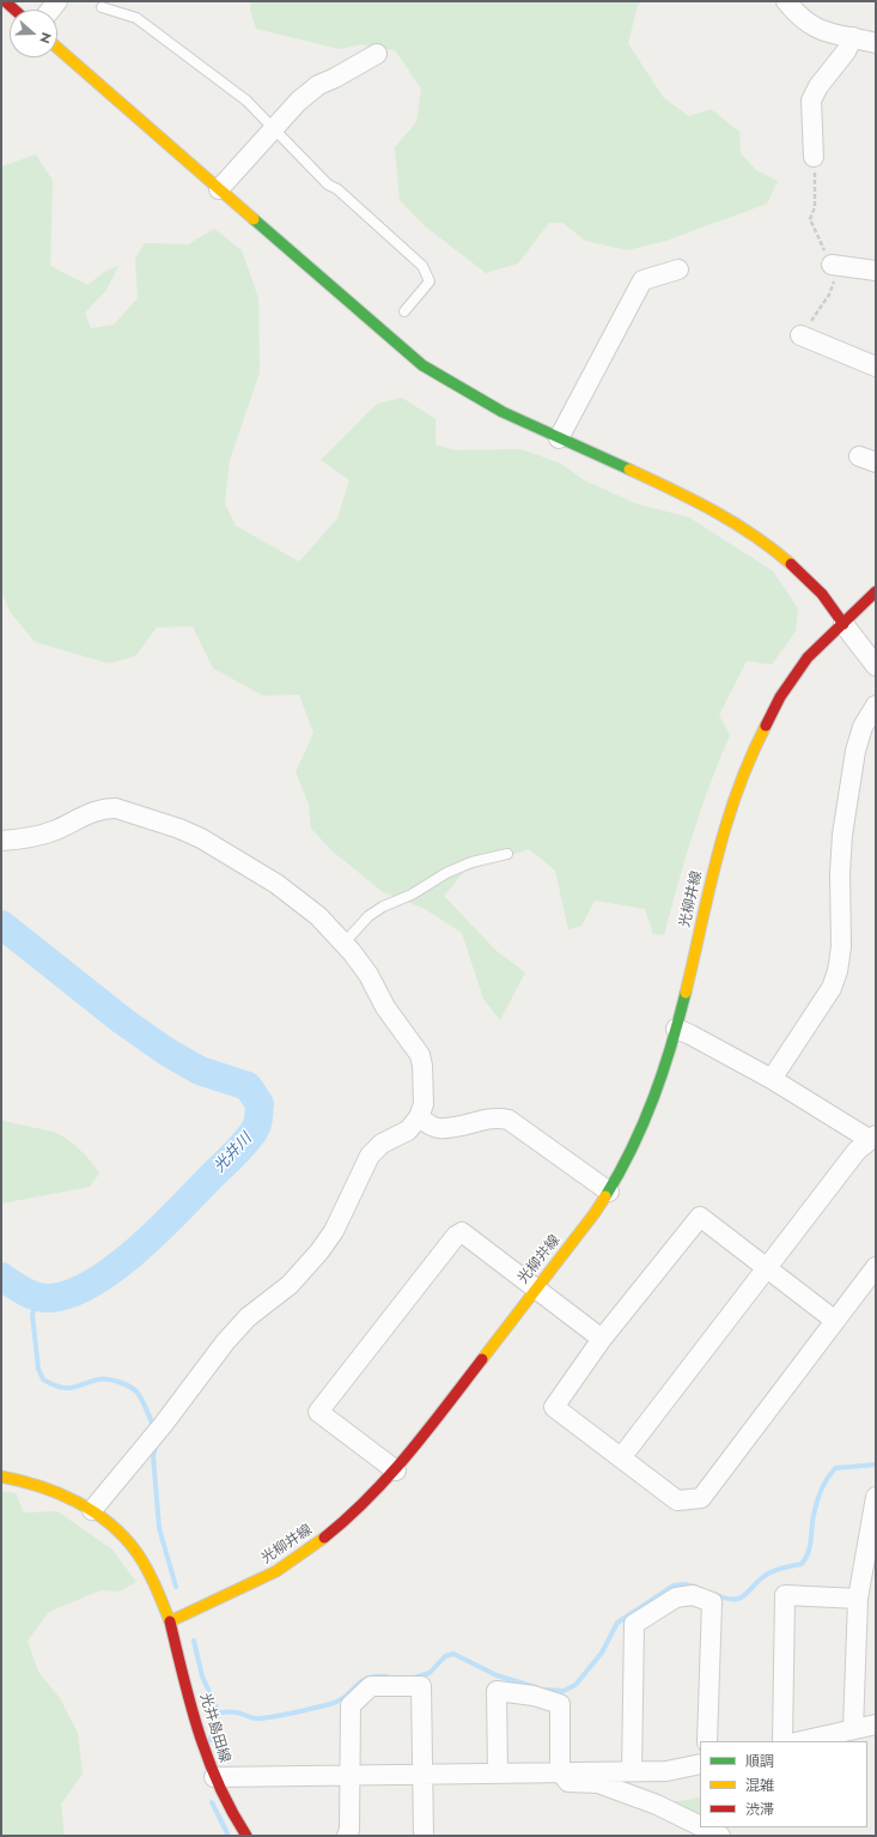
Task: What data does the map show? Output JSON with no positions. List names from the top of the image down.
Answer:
{
  "streets": {
    "main road": ["光柳井線", "光井島田線"]
  },
  "crossings": [
    ["光柳井線", "光井島田線"]
  ],
  "water": ["光井川"],
  "legend": ["順調", "混雑", "渋滞"],
  "north": "right"
}
